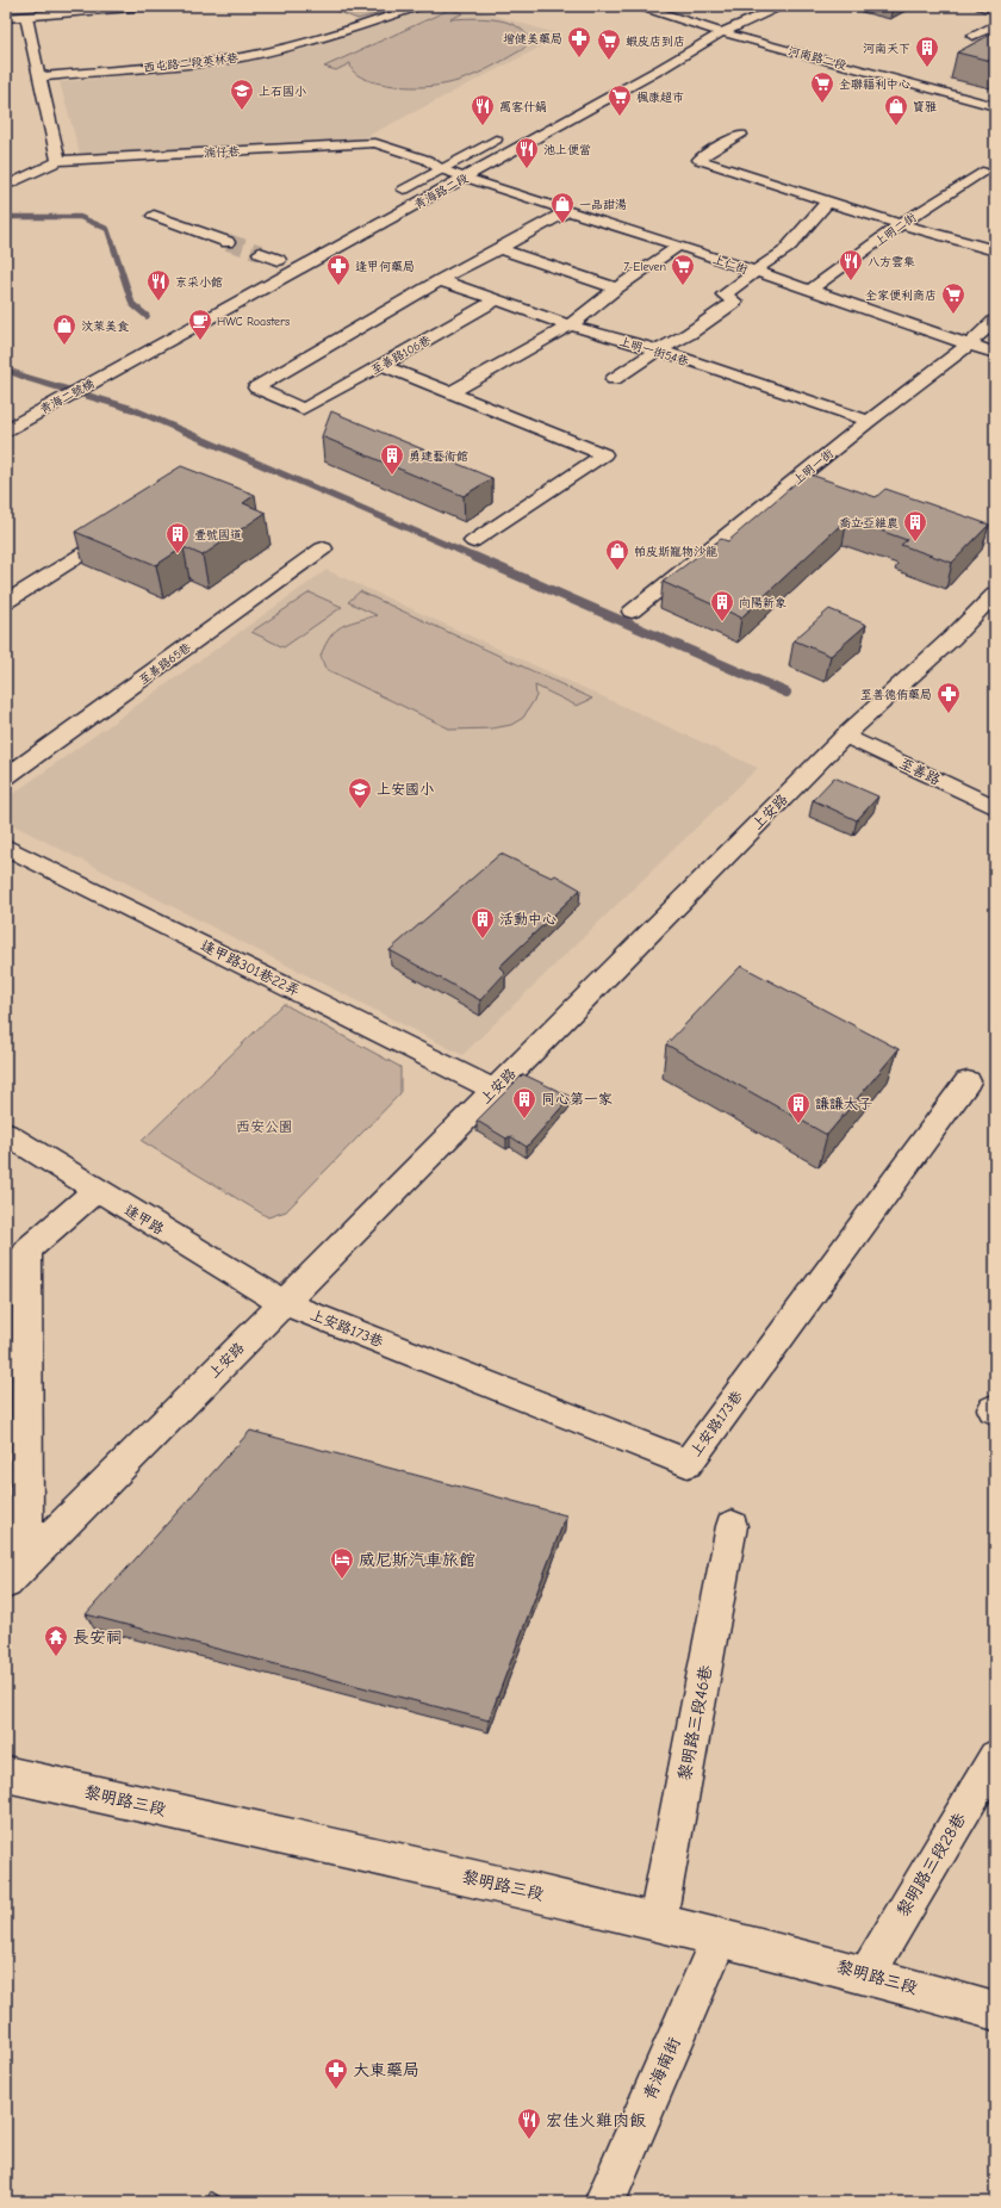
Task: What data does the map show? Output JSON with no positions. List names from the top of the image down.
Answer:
{
  "streets": {
    "street": [
      "河南路二段",
      "西屯路二段英林巷",
      "湳仔巷",
      "青海路二段",
      "上明二街",
      "上仁街",
      "上明一街54巷",
      "至善路106巷",
      "青海二號橋",
      "上明一街",
      "至善路65巷",
      "至善路",
      "上安路",
      "逢甲路301巷22弄",
      "逢甲路",
      "上安路173巷",
      "黎明路三段46巷",
      "黎明路三段",
      "黎明路三段28巷",
      "青海南街"
    ]
  },
  "crossings": [
    ["河南路二段", "青海路二段"],
    ["湳仔巷", "青海路二段"],
    ["湳仔巷", "上仁街"],
    ["青海路二段", "上仁街"],
    ["青海路二段", "青海二號橋"],
    ["上明二街", "上仁街"],
    ["上仁街", "上明一街"],
    ["上明一街54巷", "至善路106巷"],
    ["上明一街54巷", "上明一街"],
    ["至善路", "上安路"],
    ["上安路", "逢甲路301巷22弄"],
    ["上安路", "逢甲路"],
    ["上安路", "上安路173巷"],
    ["逢甲路", "上安路173巷"],
    ["黎明路三段46巷", "黎明路三段"],
    ["黎明路三段", "黎明路三段28巷"],
    ["黎明路三段", "青海南街"]
  ],
  "parks": ["西安公園"],
  "places": {
    "pharmacy": [
      "增健美藥局",
      "逢甲何藥局",
      "至善德侑藥局",
      "大東藥局"
    ],
    "supermarket": [
      "蝦皮店到店",
      "全聯福利中心",
      "楓康超市",
      "7-Eleven",
      "全家便利商店"
    ],
    "building": [
      "河南天下",
      "勇建藝術館",
      "喬立亞維農",
      "壹號國道",
      "向陽新象",
      "活動中心",
      "同心第一家",
      "謙謙太子"
    ],
    "school or university": ["上石國小", "上安國小"],
    "restaurant": [
      "萬客什鍋",
      "池上便當",
      "八方雲集",
      "京采小館",
      "宏佳火雞肉飯"
    ],
    "shop": [
      "寶雅",
      "一品甜湯",
      "汶萊美食",
      "帕皮斯寵物沙龍"
    ],
    "cafe": ["HWC Roasters"],
    "hotel": ["威尼斯汽車旅館"],
    "temple": ["長安祠"]
  }
}
